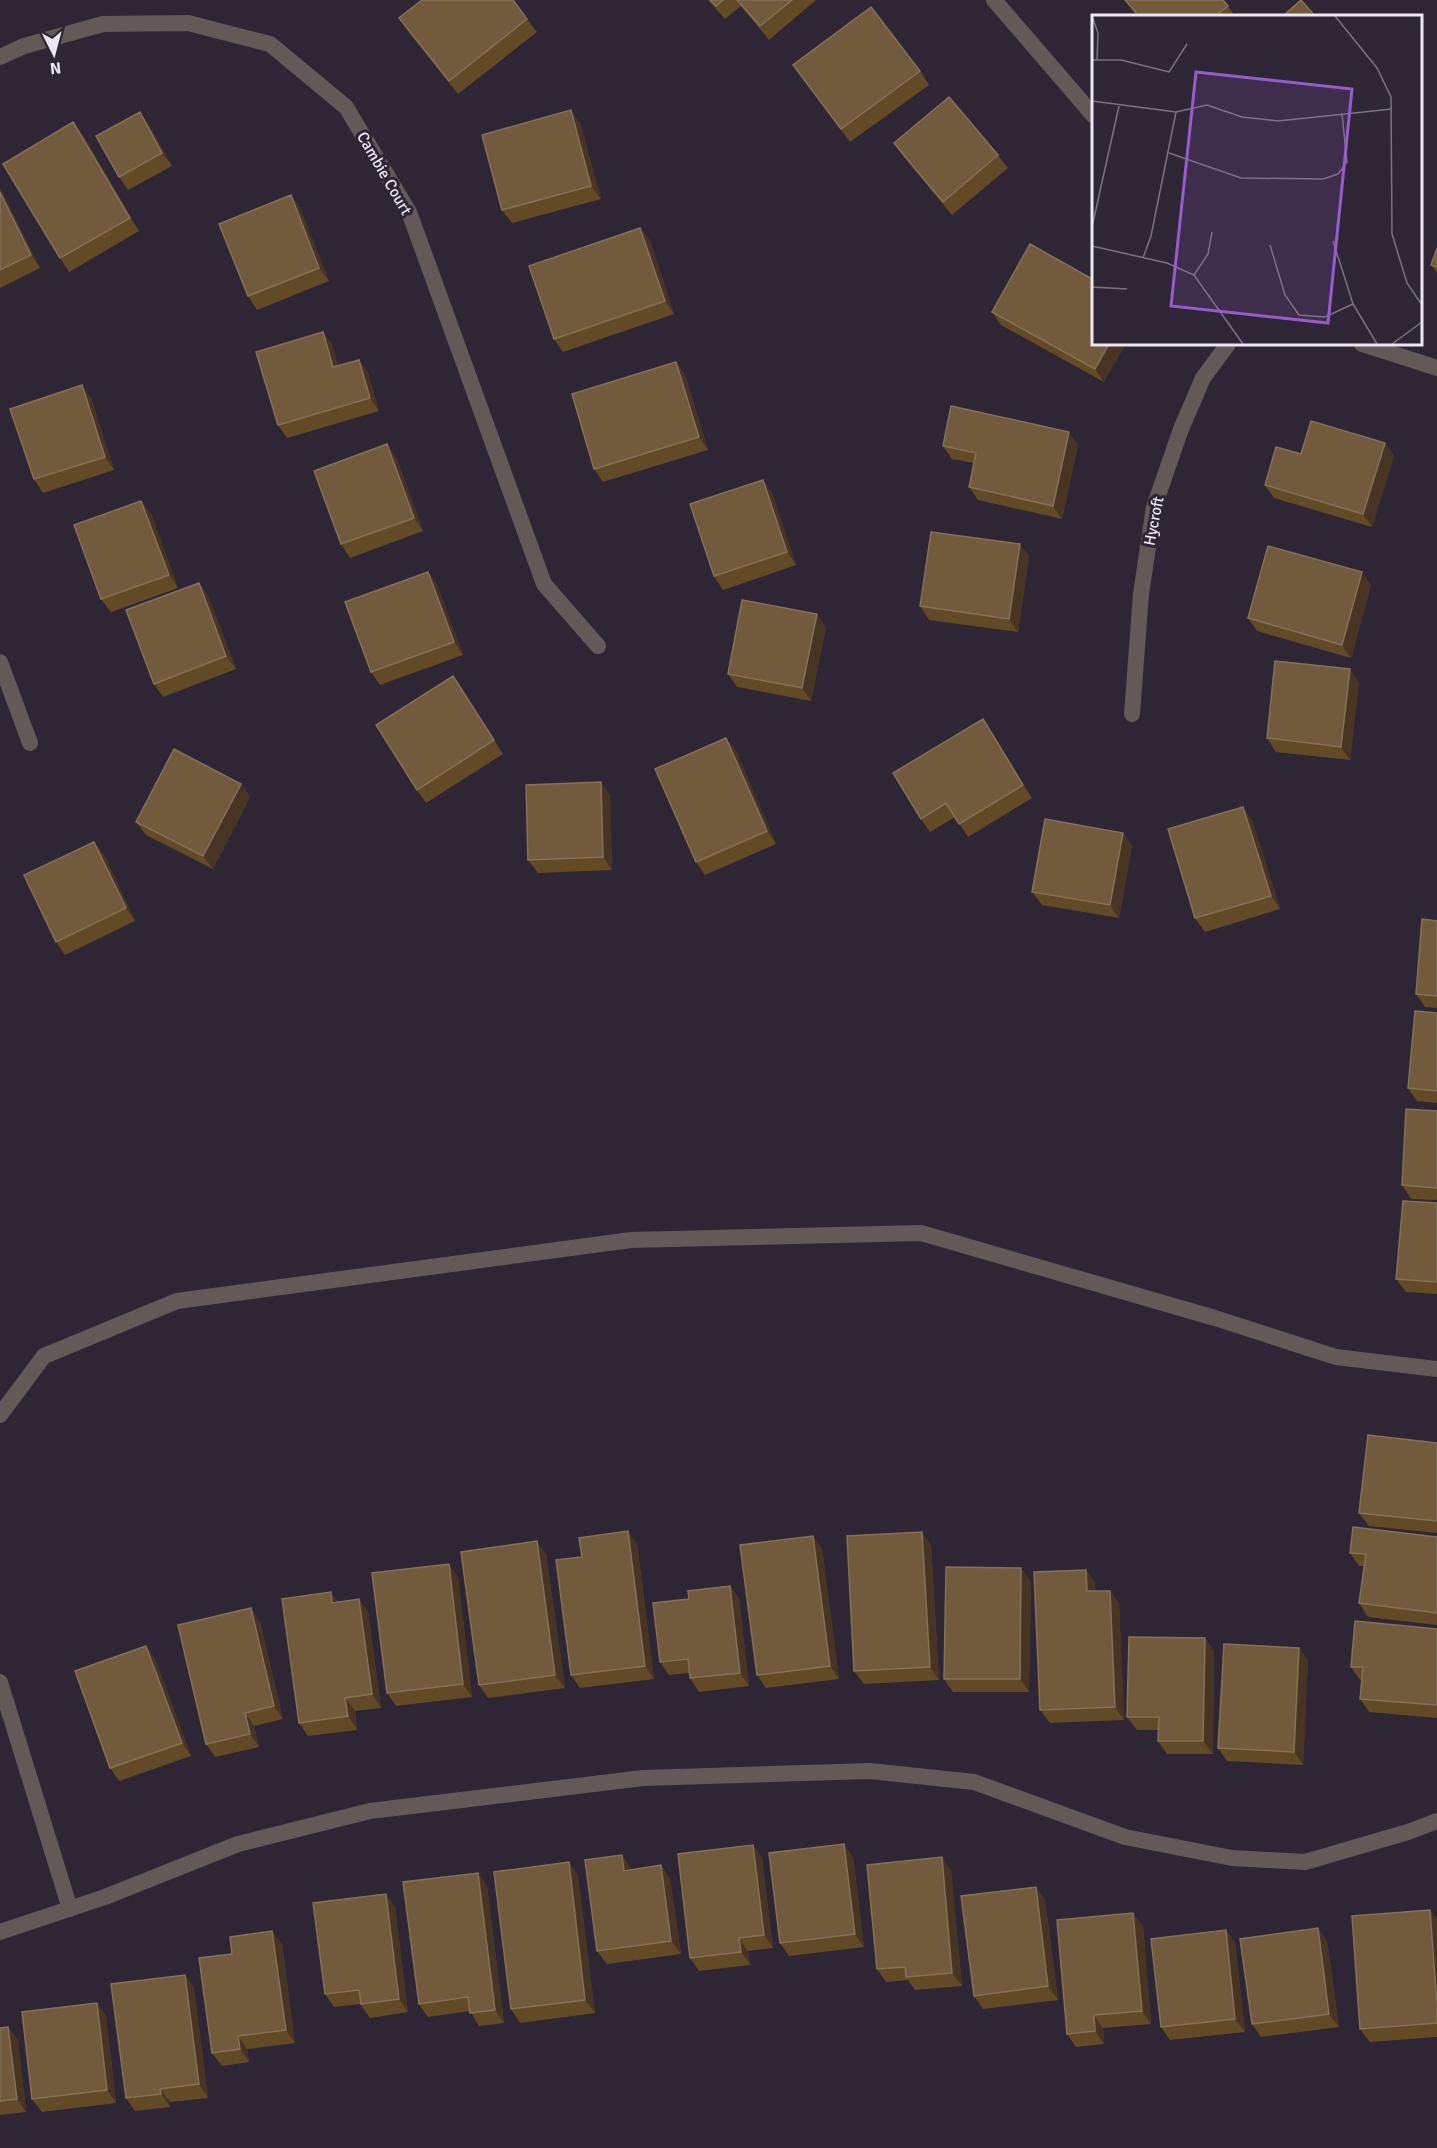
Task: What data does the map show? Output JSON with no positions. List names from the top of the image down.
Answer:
{
  "streets": {
    "street": ["Cambie Court", "Hycroft"]
  },
  "north": "bottom"
}
